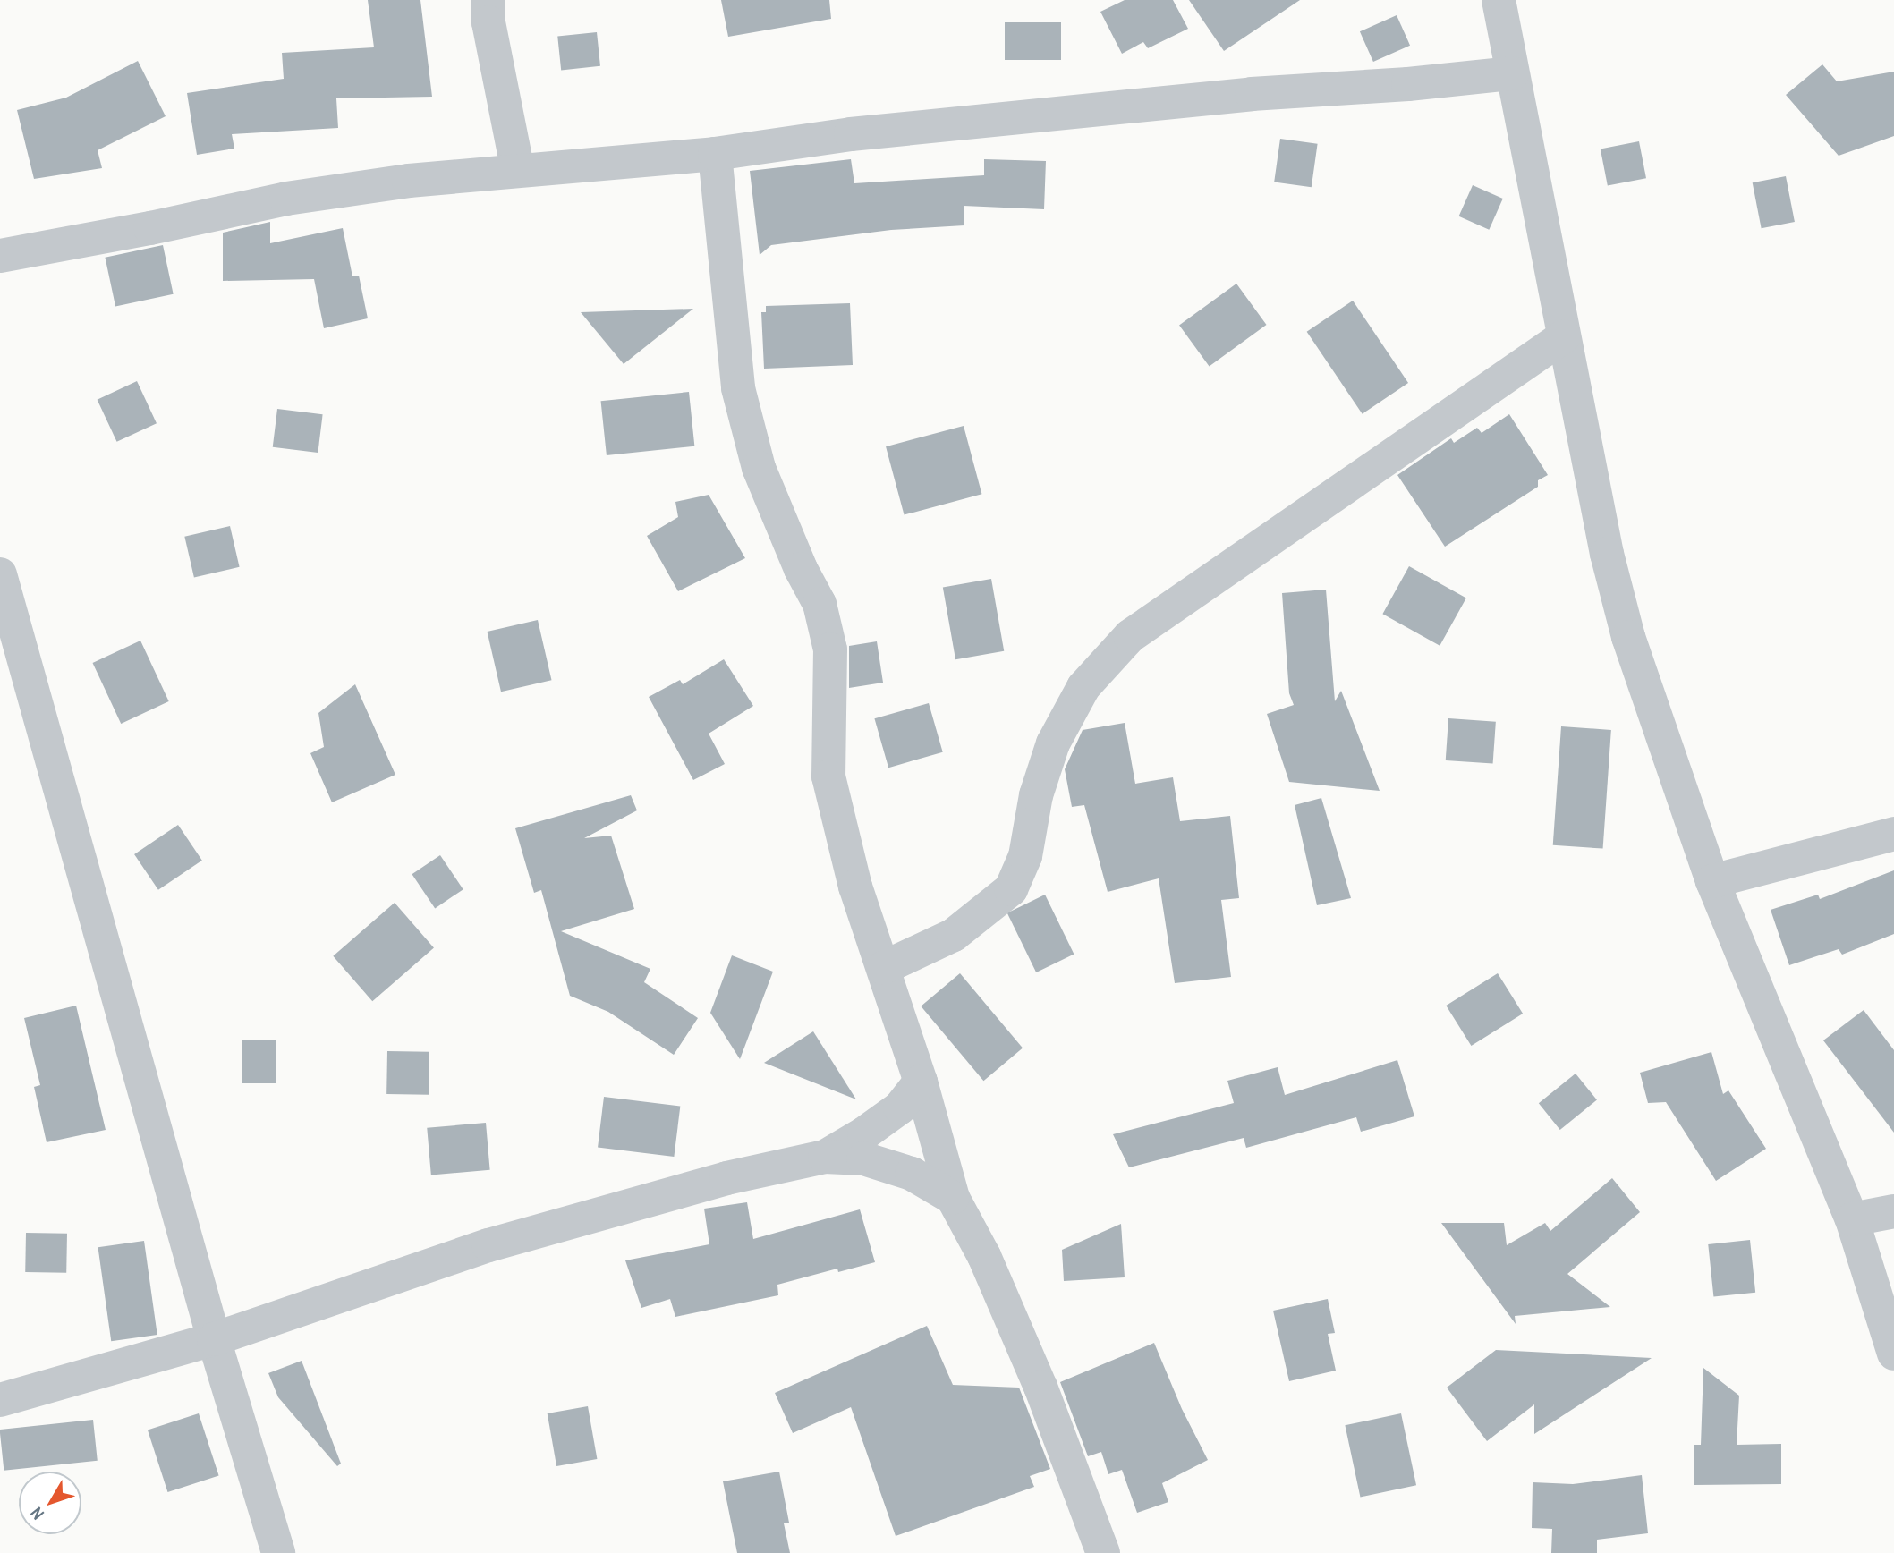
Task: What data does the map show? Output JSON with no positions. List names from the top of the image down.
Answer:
{
  "north": "bottom left"
}
